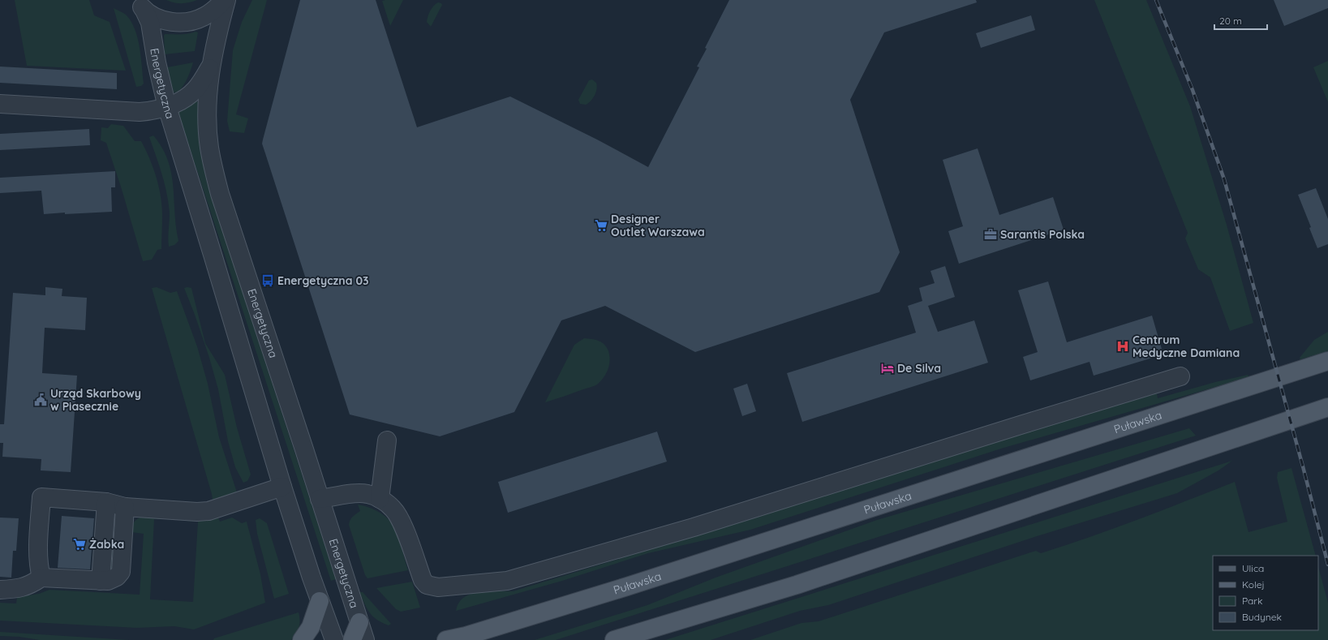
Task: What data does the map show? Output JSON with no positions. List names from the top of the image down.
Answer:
{
  "streets": {
    "main road": ["Puławska"],
    "street": ["Energetyczna"]
  },
  "places": {
    "supermarket": ["Designer Outlet Warszawa", "Żabka"],
    "office": ["Sarantis Polska"],
    "bus stop": ["Energetyczna 03"],
    "hospital": ["Centrum Medyczne Damiana"],
    "hotel": ["De Silva"],
    "public building": ["Urząd Skarbowy w Piasecznie"]
  },
  "legend": [
    "Ulica",
    "Kolej",
    "Park",
    "Budynek"
  ],
  "scale_bar": "20 m"
}
